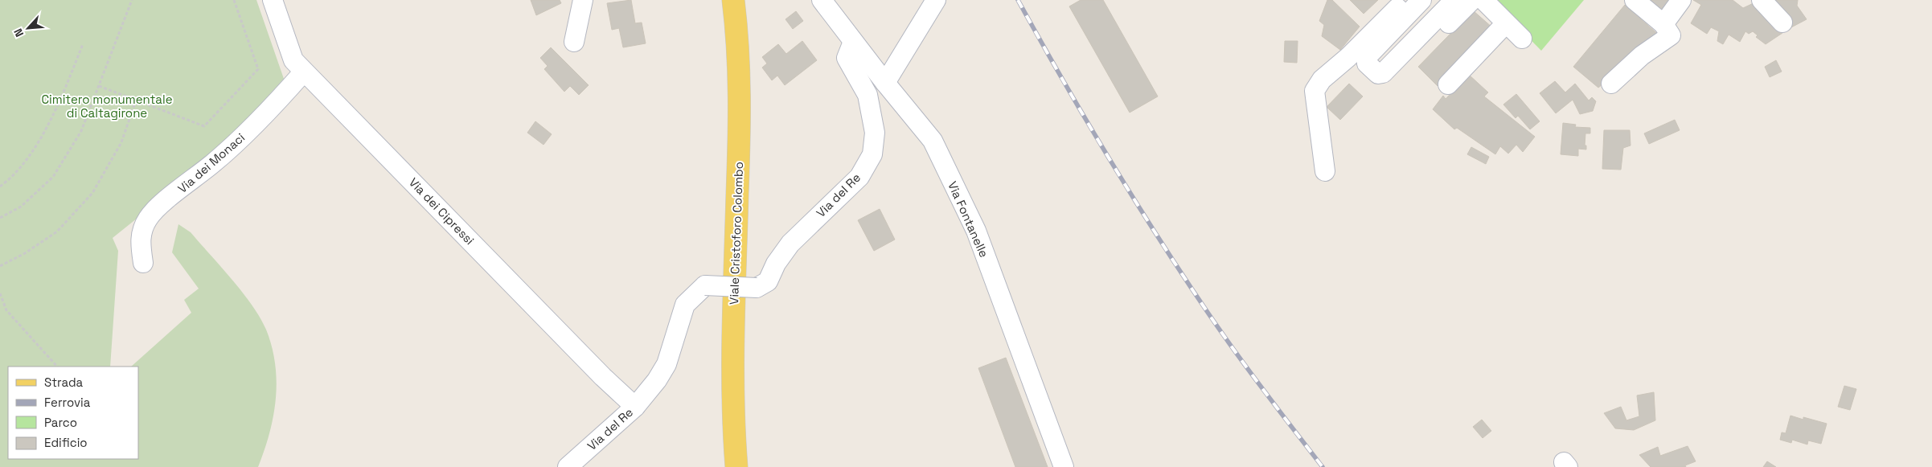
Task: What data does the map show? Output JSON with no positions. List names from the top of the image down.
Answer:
{
  "streets": {
    "main road": ["Viale Cristoforo Colombo"],
    "street": [
      "Via dei Monaci",
      "Via del Re",
      "Via dei Cipressi",
      "Via Fontanelle"
    ]
  },
  "crossings": [
    ["Via dei Monaci", "Via dei Cipressi"],
    ["Via del Re", "Via dei Cipressi"],
    ["Via del Re", "Via Fontanelle"]
  ],
  "parks": ["Cimitero monumentale di Caltagirone"],
  "legend": [
    "Strada",
    "Ferrovia",
    "Parco",
    "Edificio"
  ],
  "north": "bottom left"
}
